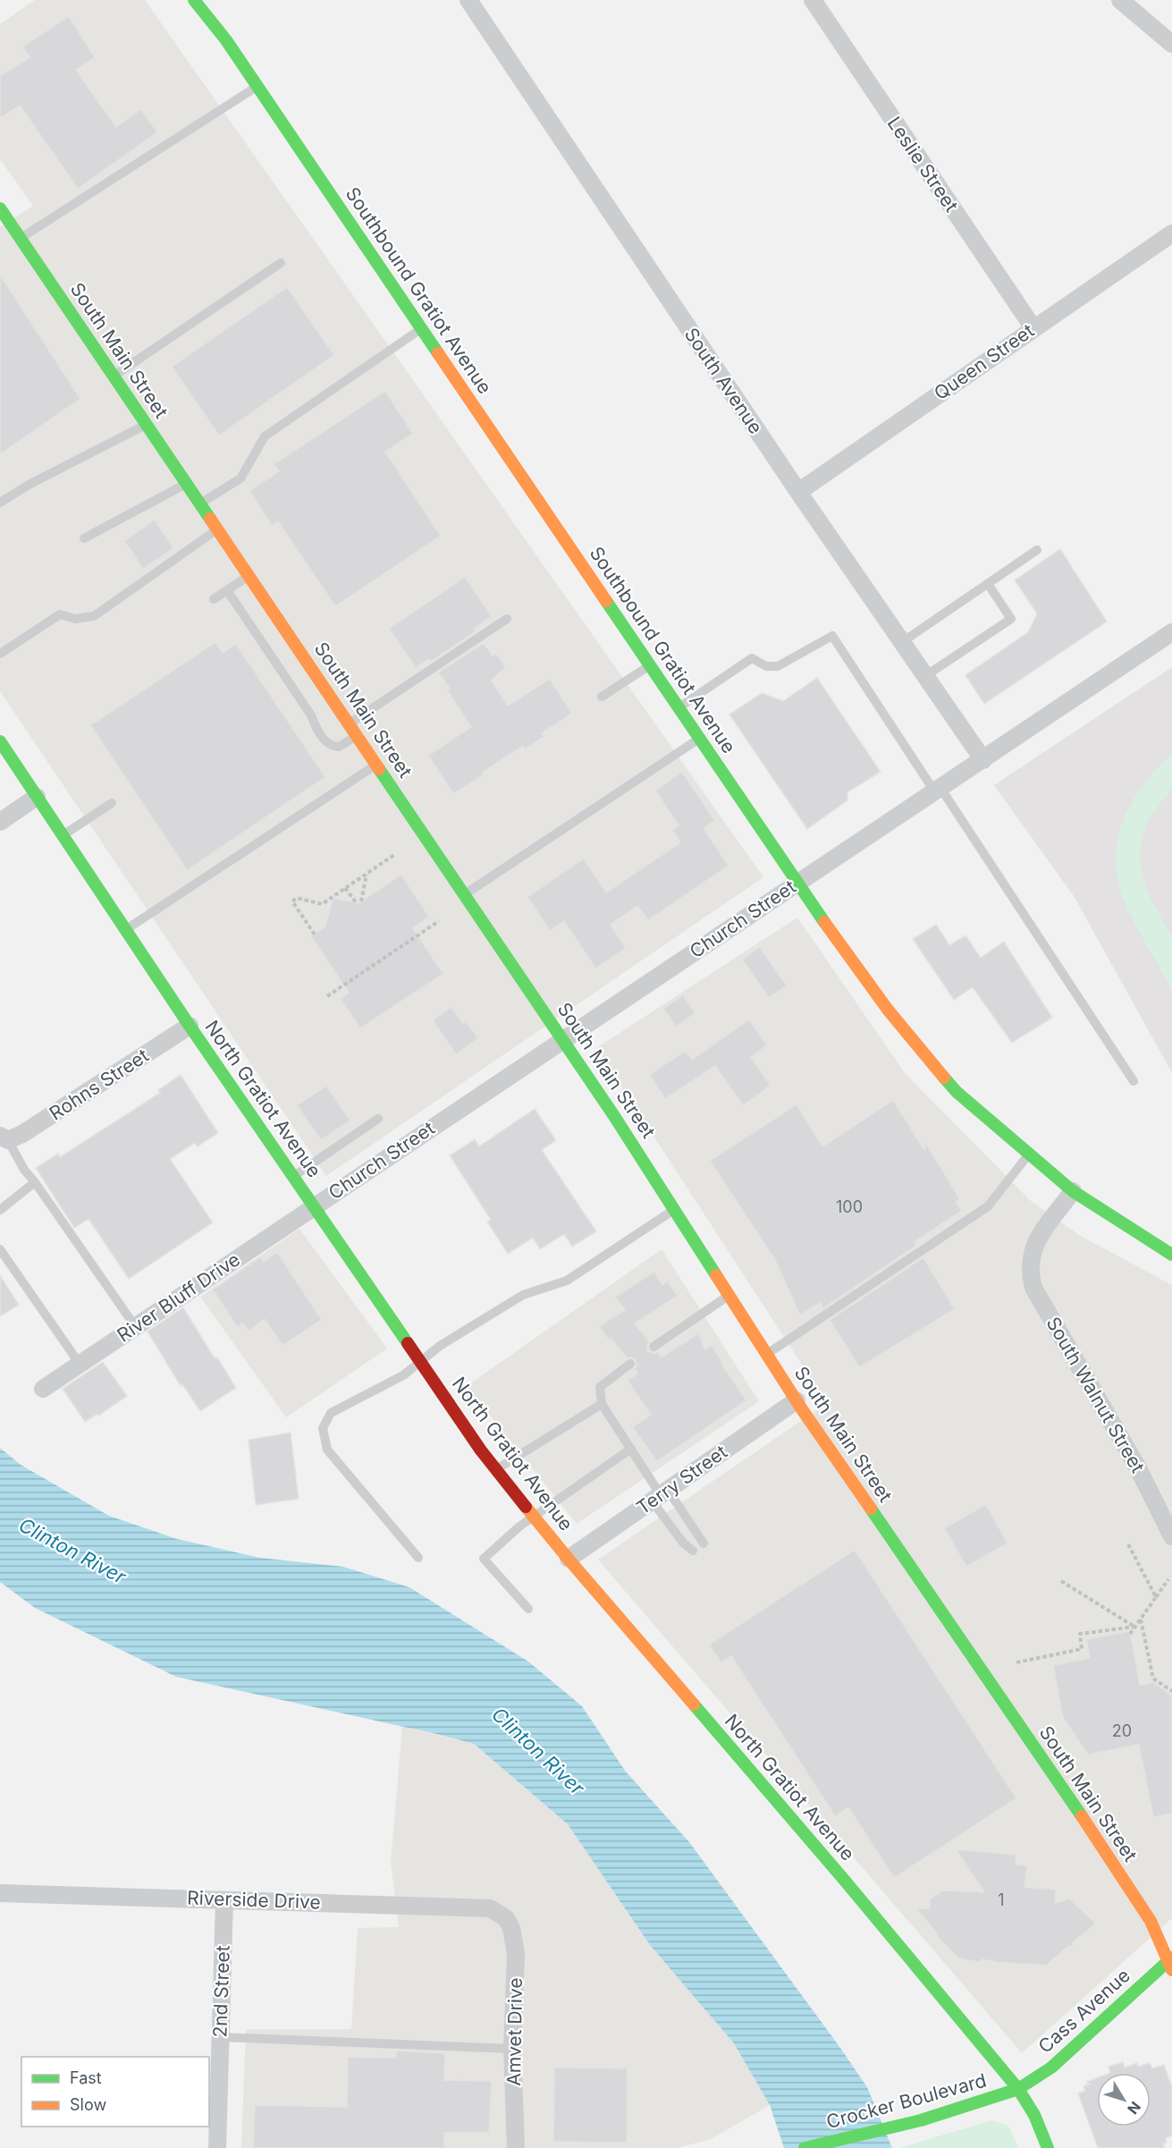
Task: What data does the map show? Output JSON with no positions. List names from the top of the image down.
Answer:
{
  "streets": {
    "main road": [
      "Southbound Gratiot Avenue",
      "South Main Street",
      "North Gratiot Avenue",
      "Cass Avenue",
      "Crocker Boulevard"
    ],
    "street": [
      "Leslie Street",
      "Queen Street",
      "South Avenue",
      "Church Street",
      "Rohns Street",
      "River Bluff Drive",
      "South Walnut Street",
      "Terry Street",
      "Riverside Drive",
      "2nd Street",
      "Amvet Drive"
    ]
  },
  "crossings": [
    ["Leslie Street", "Queen Street"],
    ["Southbound Gratiot Avenue", "Church Street"],
    ["Southbound Gratiot Avenue", "South Walnut Street"],
    ["South Main Street", "Church Street"],
    ["South Main Street", "Terry Street"],
    ["South Main Street", "Cass Avenue"],
    ["Queen Street", "South Avenue"],
    ["South Avenue", "Church Street"],
    ["Church Street", "North Gratiot Avenue"],
    ["Church Street", "River Bluff Drive"],
    ["Rohns Street", "North Gratiot Avenue"],
    ["North Gratiot Avenue", "River Bluff Drive"],
    ["North Gratiot Avenue", "Terry Street"],
    ["North Gratiot Avenue", "Cass Avenue"],
    ["North Gratiot Avenue", "Crocker Boulevard"],
    ["Riverside Drive", "2nd Street"],
    ["Riverside Drive", "Amvet Drive"],
    ["Cass Avenue", "Crocker Boulevard"]
  ],
  "water": ["Clinton River"],
  "house_numbers": ["100", "20", "1"],
  "legend": ["Fast", "Slow"],
  "north": "bottom right"
}
